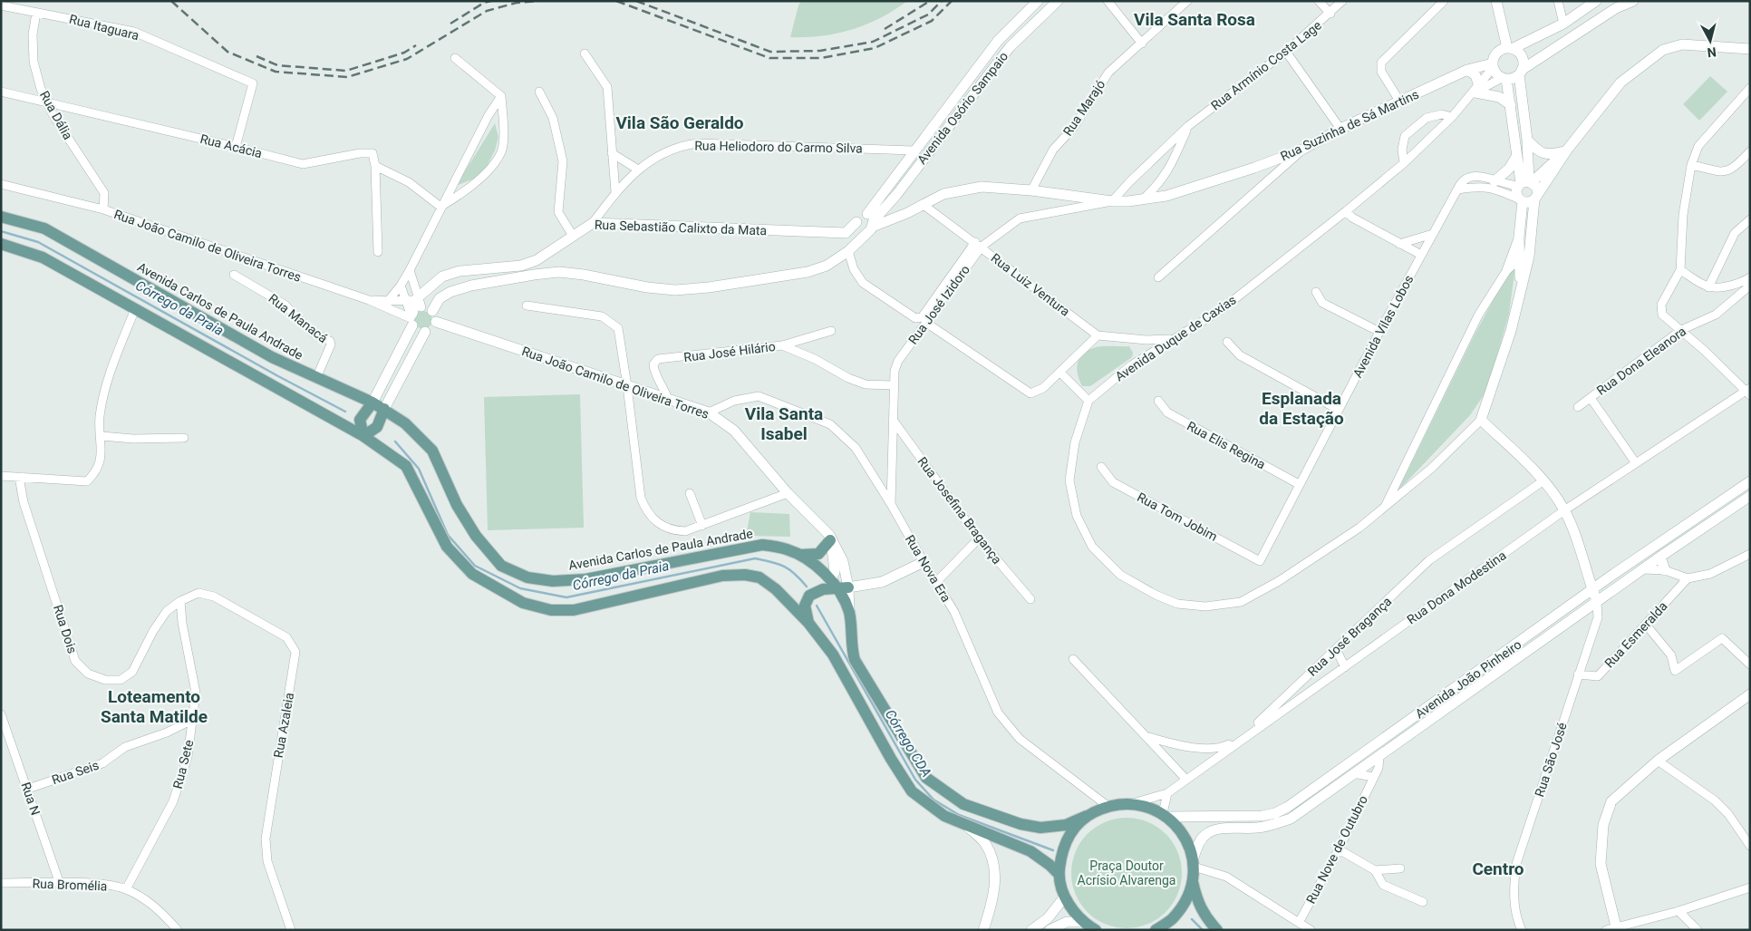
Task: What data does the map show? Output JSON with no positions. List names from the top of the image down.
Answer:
{
  "streets": {
    "main road": ["Avenida Carlos de Paula Andrade"],
    "street": [
      "Rua Itaguara",
      "Rua Armínio Costa Lage",
      "Avenida Osório Sampaio",
      "Rua Marajó",
      "Rua Dália",
      "Rua Suzinha de Sá Martins",
      "Rua Acácia",
      "Rua Heliodoro do Carmo Silva",
      "Rua Sebastião Calixto da Mata",
      "Rua João Camilo de Oliveira Torres",
      "Rua Luiz Ventura",
      "Rua José Izidoro",
      "Rua Manacá",
      "Avenida Vilas Lobos",
      "Avenida Duque de Caxias",
      "Rua José Hilário",
      "Rua Dona Eleanora",
      "Rua Elis Regina",
      "Rua Josefina Bragança",
      "Rua Tom Jobim",
      "Rua Nova Era",
      "Rua Dona Modestina",
      "Rua Dois",
      "Rua Esmeralda",
      "Rua José Bragança",
      "Avenida João Pinheiro",
      "Rua Azaleia",
      "Rua São José",
      "Rua Sete",
      "Rua Seis",
      "Rua N",
      "Rua Nove de Outubro",
      "Rua Bromélia"
    ]
  },
  "crossings": [
    ["Rua Itaguara", "Rua Dália"],
    ["Rua Itaguara", "Rua Acácia"],
    ["Rua Armínio Costa Lage", "Rua Suzinha de Sá Martins"],
    ["Rua Armínio Costa Lage", "Rua José Izidoro"],
    ["Avenida Osório Sampaio", "Rua Suzinha de Sá Martins"],
    ["Avenida Osório Sampaio", "Rua Heliodoro do Carmo Silva"],
    ["Avenida Osório Sampaio", "Rua Sebastião Calixto da Mata"],
    ["Avenida Osório Sampaio", "Rua João Camilo de Oliveira Torres"],
    ["Rua Marajó", "Rua Suzinha de Sá Martins"],
    ["Rua Dália", "Rua Acácia"],
    ["Rua Dália", "Rua João Camilo de Oliveira Torres"],
    ["Rua Suzinha de Sá Martins", "Rua Luiz Ventura"],
    ["Rua Suzinha de Sá Martins", "Rua José Izidoro"],
    ["Rua Suzinha de Sá Martins", "Avenida Duque de Caxias"],
    ["Rua Heliodoro do Carmo Silva", "Rua Sebastião Calixto da Mata"],
    ["Rua Sebastião Calixto da Mata", "Rua João Camilo de Oliveira Torres"],
    ["Rua João Camilo de Oliveira Torres", "Avenida Carlos de Paula Andrade"],
    ["Rua João Camilo de Oliveira Torres", "Rua José Hilário"],
    ["Rua João Camilo de Oliveira Torres", "Rua Nova Era"],
    ["Rua Luiz Ventura", "Rua José Izidoro"],
    ["Rua José Izidoro", "Rua José Hilário"],
    ["Rua José Izidoro", "Rua Josefina Bragança"],
    ["Rua José Izidoro", "Rua Nova Era"],
    ["Avenida Carlos de Paula Andrade", "Rua Manacá"],
    ["Avenida Vilas Lobos", "Rua Elis Regina"],
    ["Avenida Vilas Lobos", "Rua Tom Jobim"],
    ["Rua Dona Modestina", "Rua José Bragança"],
    ["Rua Dona Modestina", "Rua São José"],
    ["Rua Dois", "Rua Azaleia"],
    ["Rua Dois", "Rua Sete"],
    ["Rua Esmeralda", "Rua São José"],
    ["Rua José Bragança", "Rua São José"],
    ["Avenida João Pinheiro", "Rua São José"],
    ["Avenida João Pinheiro", "Rua Nove de Outubro"],
    ["Rua Azaleia", "Rua Sete"],
    ["Rua Sete", "Rua Seis"],
    ["Rua Sete", "Rua Bromélia"],
    ["Rua Seis", "Rua N"],
    ["Rua N", "Rua Bromélia"]
  ],
  "districts": [
    "Vila Santa Rosa",
    "Vila São Geraldo",
    "Esplanada da Estação",
    "Vila Santa Isabel",
    "Loteamento Santa Matilde",
    "Centro"
  ],
  "water": ["Córrego da Praia", "Córrego CDA"],
  "parks": ["Praça Doutor Acrísio Alvarenga"],
  "north": "bottom"
}
